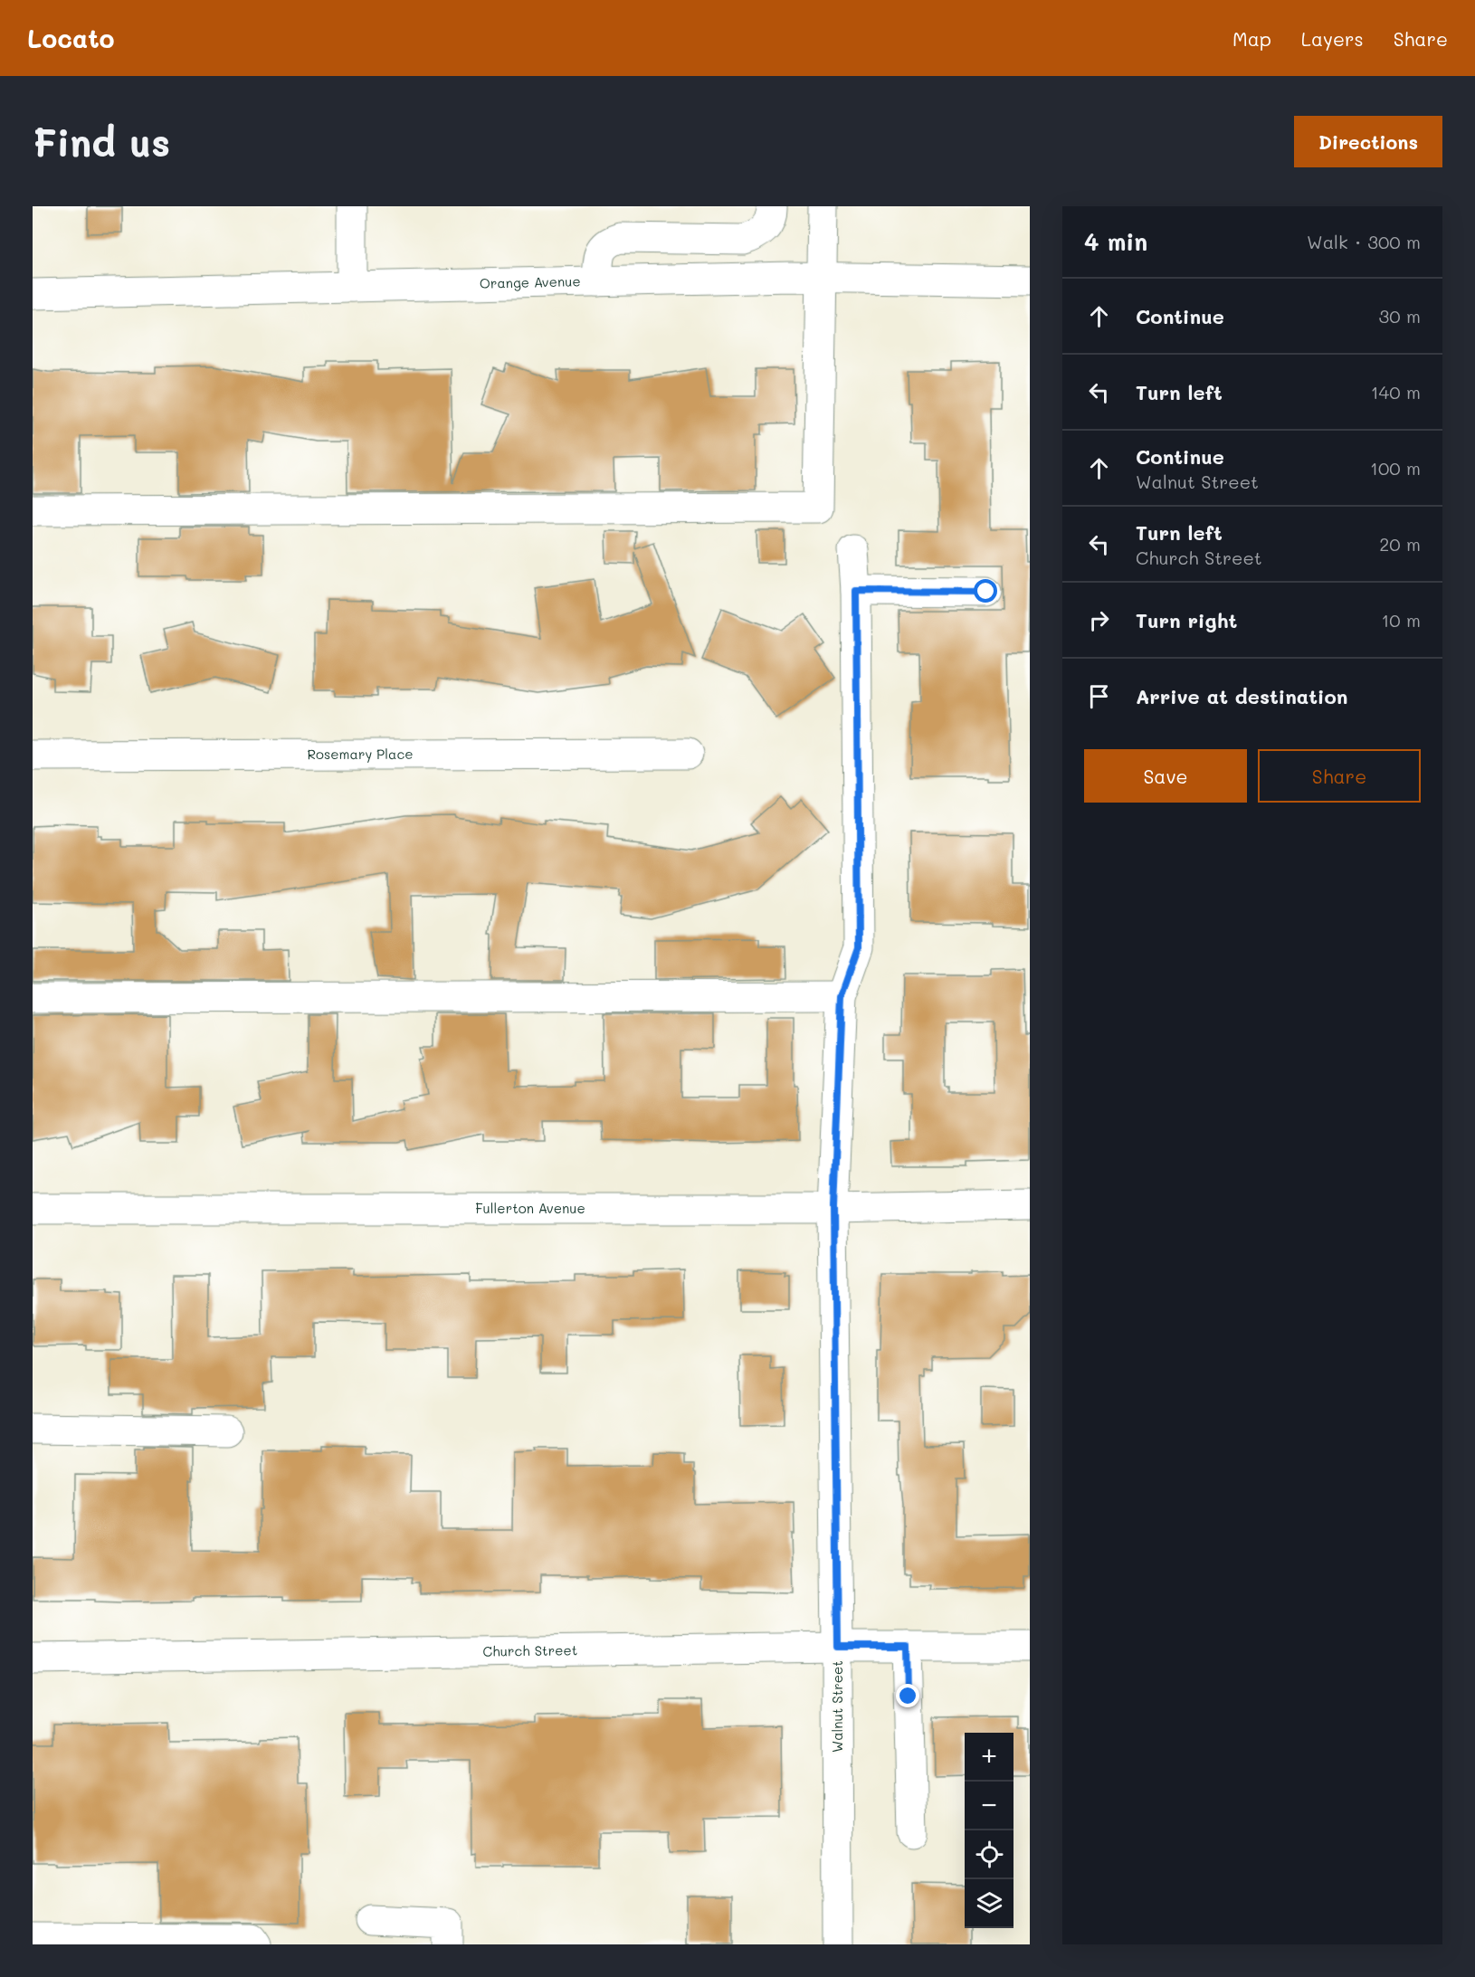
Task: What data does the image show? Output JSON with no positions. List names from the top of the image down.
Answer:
{
  "streets": {
    "street": [
      "Orange Avenue",
      "Rosemary Place",
      "Fullerton Avenue",
      "Church Street",
      "Walnut Street"
    ]
  },
  "crossings": [
    ["Fullerton Avenue", "Walnut Street"],
    ["Church Street", "Walnut Street"]
  ],
  "page": {
    "header": "Locato",
    "nav": ["Map", "Layers", "Share"],
    "buttons": [
      "Directions",
      ["Save", "Share"]
    ],
    "title": "Find us",
    "heading": ["4 min", "Walk · 300 m"],
    "list": [
      ["Continue", "30 m"],
      ["Turn left", "140 m"],
      ["Continue", "Walnut Street", "100 m"],
      ["Turn left", "Church Street", "20 m"],
      ["Turn right", "10 m"],
      "Arrive at destination"
    ],
    "map_buttons": ["+", "−"]
  }
}
